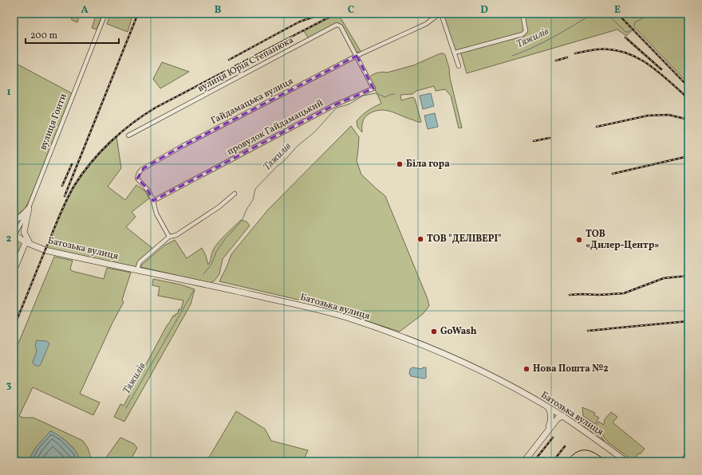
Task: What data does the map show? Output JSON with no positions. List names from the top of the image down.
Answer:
{
  "streets": {
    "street": [
      "вулиця Юрія Степанюка",
      "Гайдамацька вулиця",
      "вулиця Гонти",
      "провулок Гайдамацький",
      "Батозька вулиця"
    ]
  },
  "crossings": [
    ["вулиця Юрія Степанюка", "Гайдамацька вулиця"],
    ["вулиця Юрія Степанюка", "провулок Гайдамацький"],
    ["Гайдамацька вулиця", "провулок Гайдамацький"],
    ["вулиця Гонти", "Батозька вулиця"]
  ],
  "water": ["Тяжилів"],
  "places": [
    "Біла гора",
    "ТОВ \"ДЕЛІВЕРІ\"",
    "ТОВ «Дилер-Центр»",
    "GoWash",
    "Нова Пошта №2"
  ],
  "scale_bar": "200 m",
  "grid": {
    "columns": [
      "A",
      "B",
      "C",
      "D",
      "E"
    ],
    "rows": ["1", "2", "3"]
  }
}
